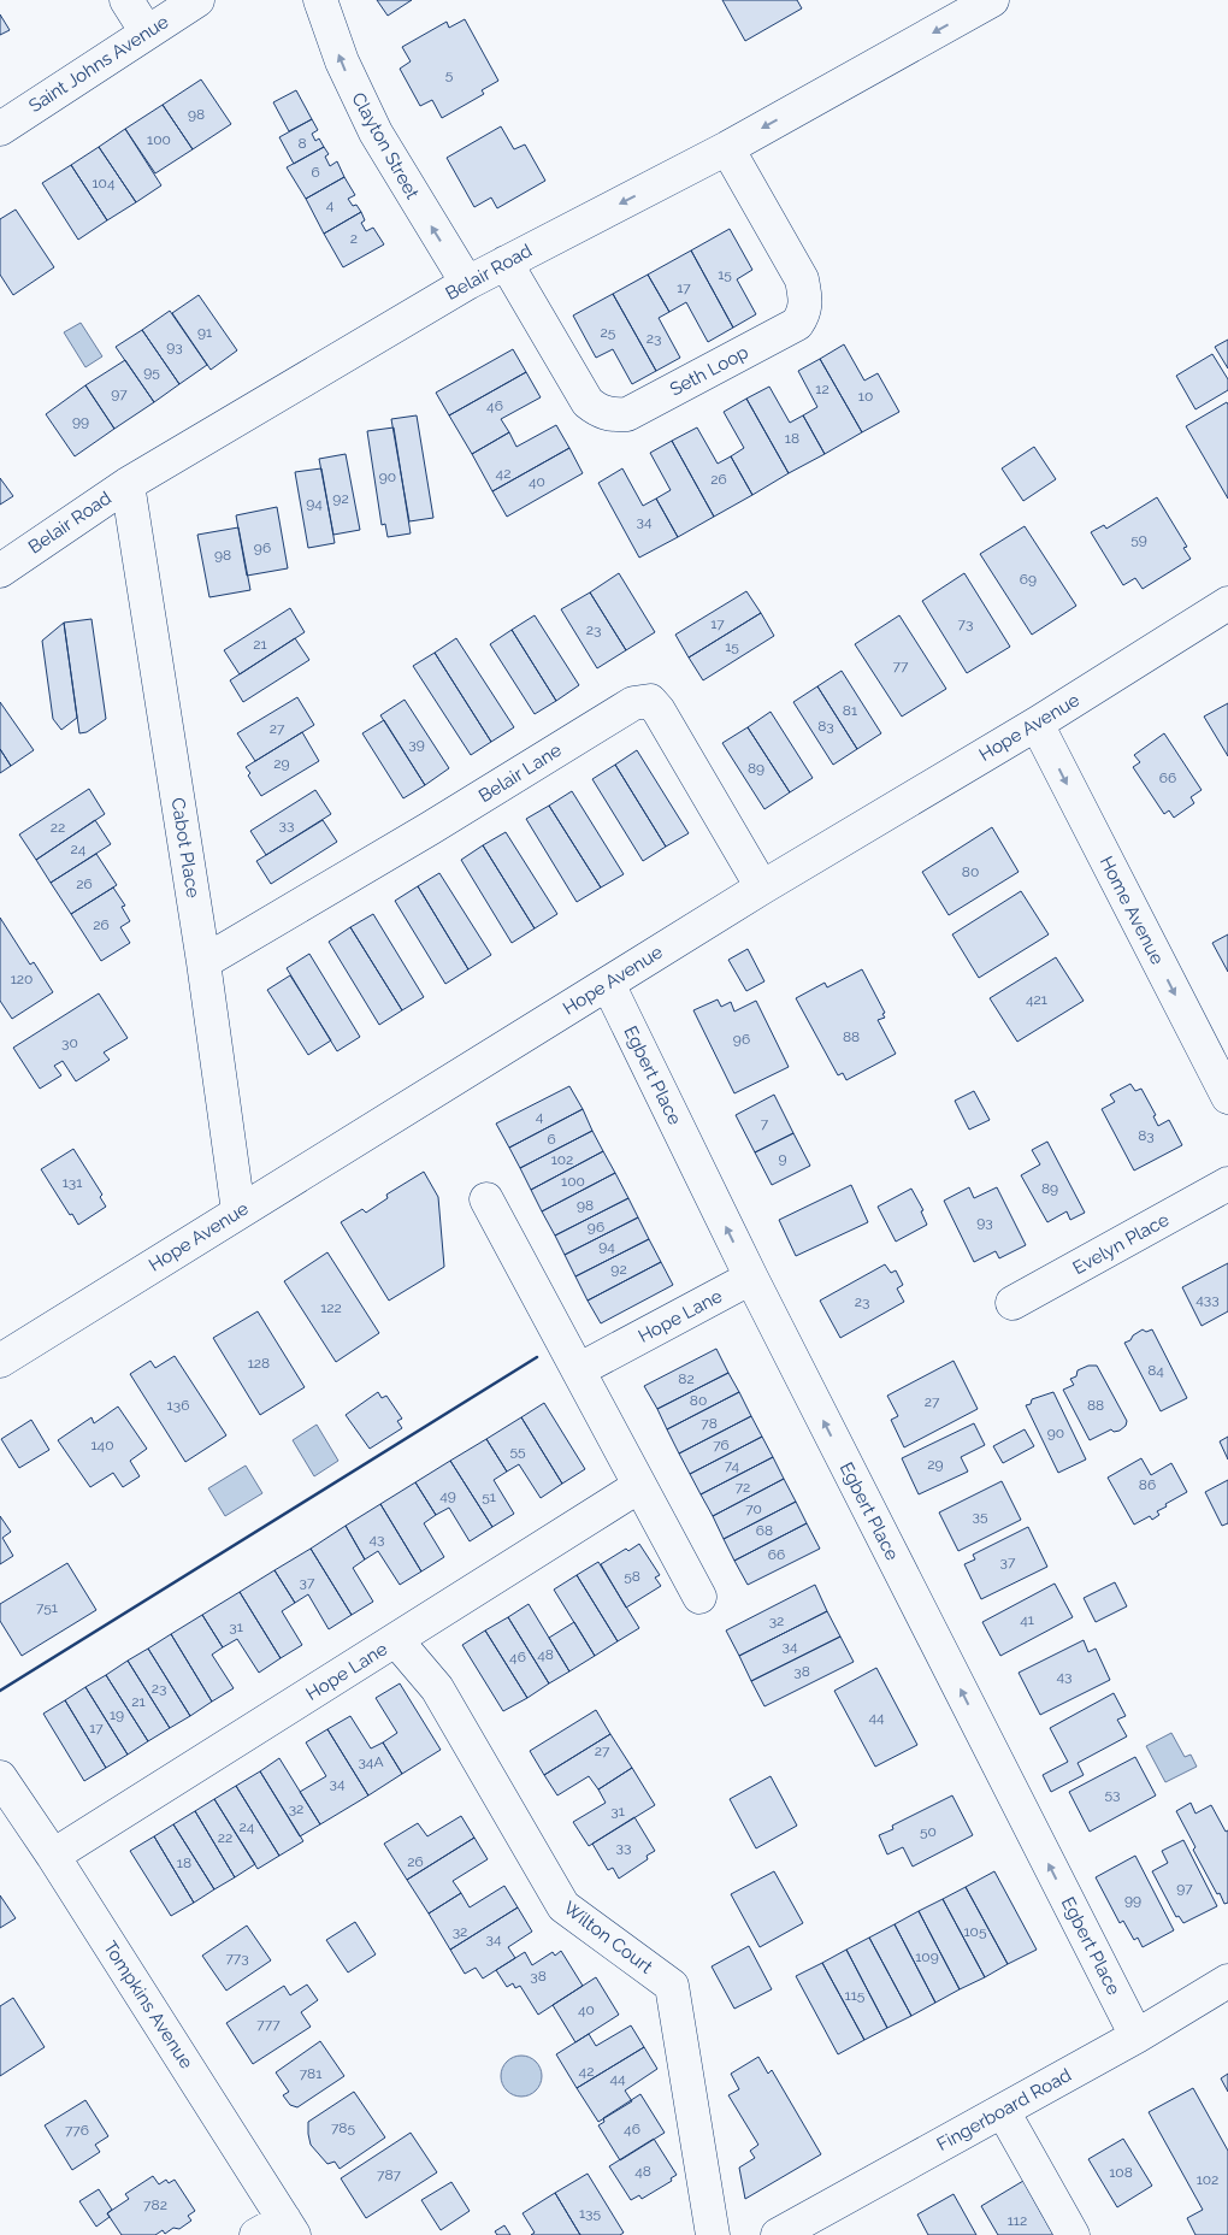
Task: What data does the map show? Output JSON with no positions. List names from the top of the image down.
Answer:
{
  "streets": {
    "street": [
      "Saint Johns Avenue",
      "Clayton Street",
      "Belair Road",
      "Seth Loop",
      "Hope Avenue",
      "Belair Lane",
      "Cabot Place",
      "Home Avenue",
      "Egbert Place",
      "Evelyn Place",
      "Hope Lane",
      "Wilton Court",
      "Tompkins Avenue",
      "Fingerboard Road"
    ]
  },
  "crossings": [
    ["Clayton Street", "Belair Road"],
    ["Belair Road", "Seth Loop"],
    ["Belair Road", "Cabot Place"],
    ["Hope Avenue", "Belair Lane"],
    ["Hope Avenue", "Cabot Place"],
    ["Hope Avenue", "Home Avenue"],
    ["Hope Avenue", "Egbert Place"],
    ["Belair Lane", "Cabot Place"],
    ["Egbert Place", "Hope Lane"],
    ["Egbert Place", "Fingerboard Road"],
    ["Hope Lane", "Wilton Court"],
    ["Hope Lane", "Tompkins Avenue"]
  ],
  "one_way": ["Clayton Street", "Belair Road", "Home Avenue"],
  "house_numbers": [
    "5",
    "98",
    "100",
    "8",
    "6",
    "104",
    "4",
    "2",
    "15",
    "17",
    "91",
    "25",
    "23",
    "93",
    "95",
    "12",
    "97",
    "10",
    "46",
    "99",
    "18",
    "42",
    "90",
    "26",
    "40",
    "92",
    "94",
    "34",
    "59",
    "96",
    "98",
    "69",
    "17",
    "73",
    "23",
    "21",
    "15",
    "77",
    "81",
    "83",
    "27",
    "39",
    "29",
    "89",
    "66",
    "33",
    "22",
    "24",
    "80",
    "26",
    "26",
    "120",
    "421",
    "88",
    "96",
    "30",
    "4",
    "7",
    "83",
    "6",
    "9",
    "102",
    "100",
    "131",
    "89",
    "98",
    "93",
    "96",
    "94",
    "92",
    "433",
    "23",
    "122",
    "128",
    "84",
    "82",
    "80",
    "27",
    "136",
    "88",
    "78",
    "90",
    "140",
    "76",
    "55",
    "29",
    "74",
    "86",
    "72",
    "49",
    "51",
    "70",
    "35",
    "68",
    "43",
    "66",
    "37",
    "58",
    "37",
    "751",
    "41",
    "32",
    "31",
    "34",
    "48",
    "46",
    "38",
    "43",
    "23",
    "21",
    "19",
    "44",
    "17",
    "27",
    "34A",
    "34",
    "53",
    "32",
    "31",
    "24",
    "50",
    "22",
    "33",
    "26",
    "18",
    "97",
    "99",
    "32",
    "105",
    "34",
    "109",
    "773",
    "38",
    "115",
    "40",
    "777",
    "42",
    "781",
    "44",
    "785",
    "46",
    "776",
    "48",
    "108",
    "787",
    "102",
    "782",
    "135",
    "112"
  ]
}
